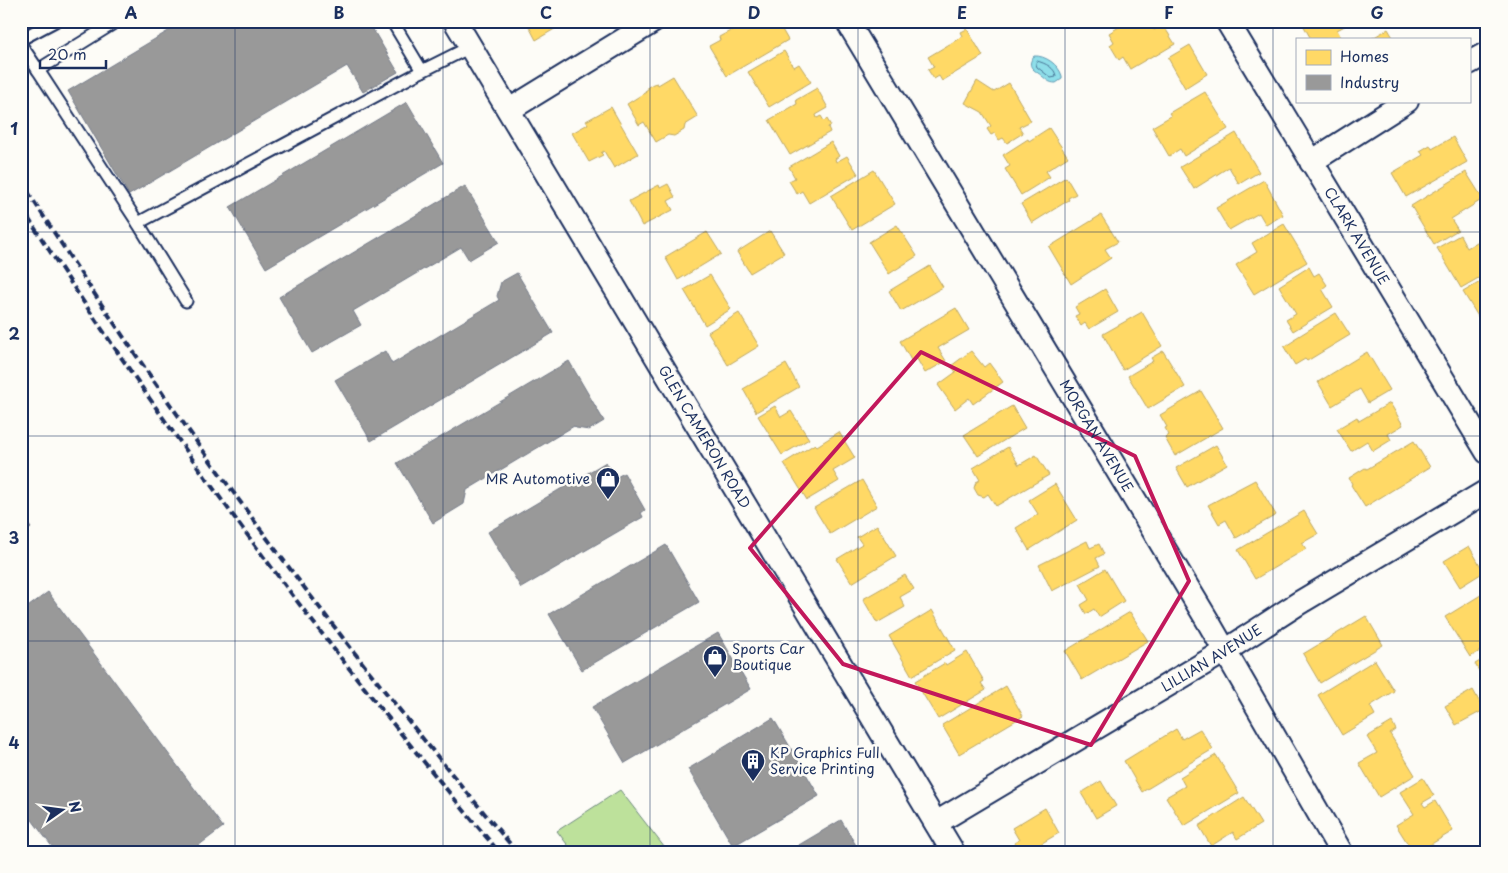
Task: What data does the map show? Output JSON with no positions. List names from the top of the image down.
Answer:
{
  "streets": {
    "street": [
      "CLARK AVENUE",
      "MORGAN AVENUE",
      "GLEN CAMERON ROAD",
      "LILLIAN AVENUE"
    ]
  },
  "crossings": [
    ["MORGAN AVENUE", "LILLIAN AVENUE"],
    ["GLEN CAMERON ROAD", "LILLIAN AVENUE"]
  ],
  "places": {
    "shop": ["MR Automotive", "Sports Car Boutique"],
    "building": ["KP Graphics Full Service Printing"]
  },
  "legend": ["Homes", "Industry"],
  "scale_bar": "20 m",
  "north": "right",
  "grid": {
    "columns": [
      "A",
      "B",
      "C",
      "D",
      "E",
      "F",
      "G"
    ],
    "rows": [
      "1",
      "2",
      "3",
      "4"
    ]
  }
}
